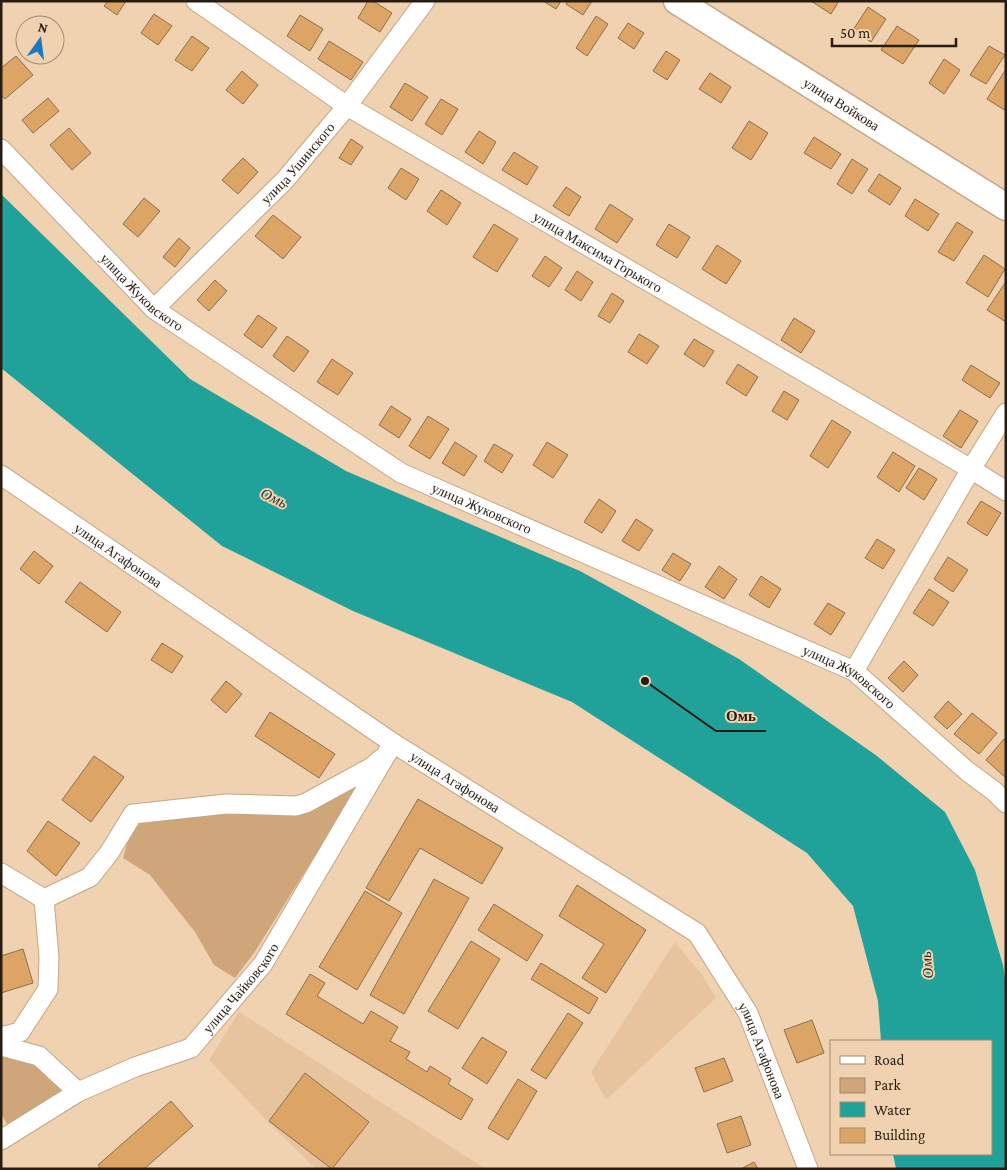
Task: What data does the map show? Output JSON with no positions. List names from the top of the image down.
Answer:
{
  "streets": {
    "main road": ["улица Войкова"],
    "street": [
      "улица Ушинского",
      "улица Максима Горького",
      "улица Жуковского",
      "улица Агафонова",
      "улица Чайковского"
    ]
  },
  "crossings": [
    ["улица Ушинского", "улица Максима Горького"],
    ["улица Ушинского", "улица Жуковского"],
    ["улица Агафонова", "улица Чайковского"]
  ],
  "water": ["Омь"],
  "places": ["Омь"],
  "legend": [
    "Road",
    "Park",
    "Water",
    "Building"
  ],
  "scale_bar": "50 m",
  "north": "top"
}
